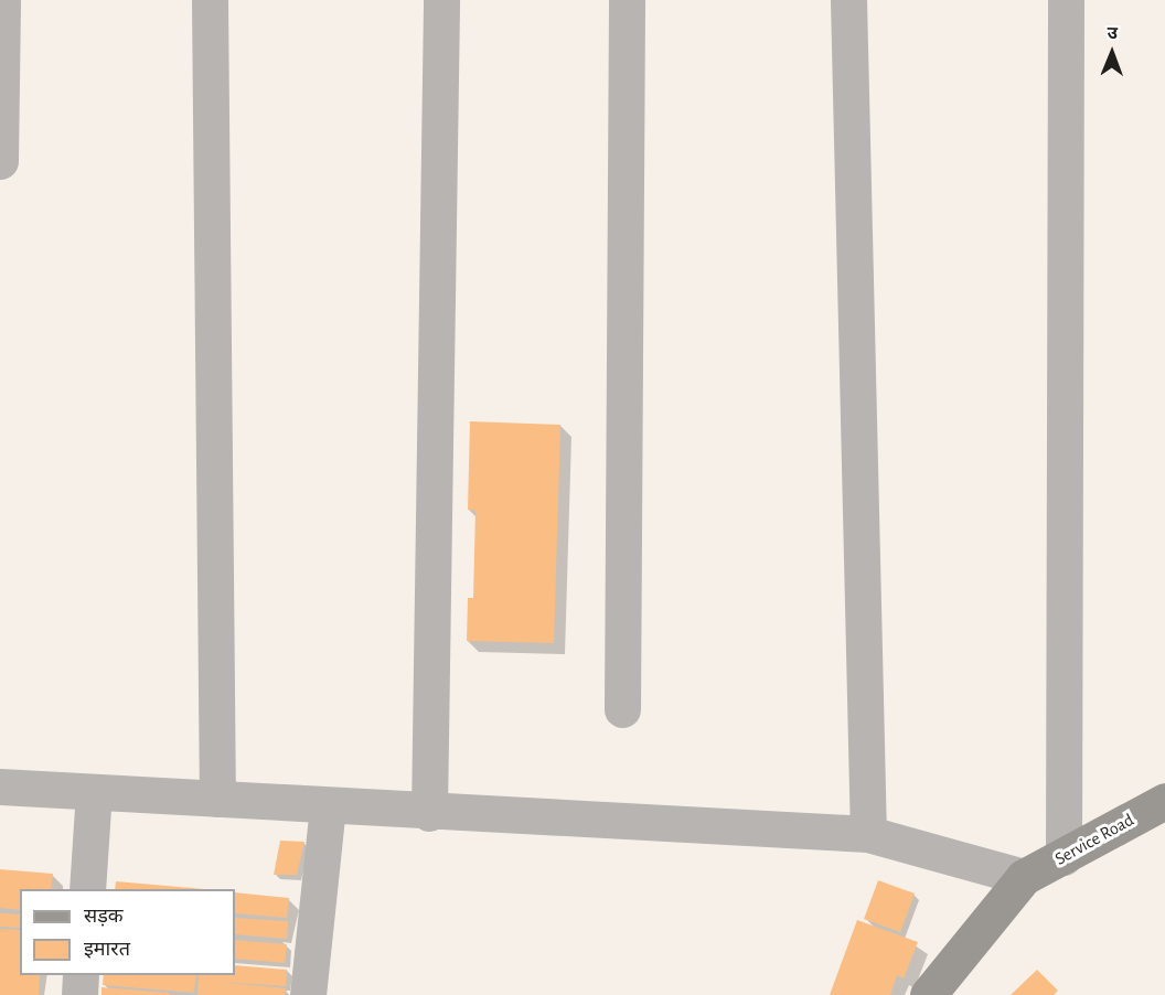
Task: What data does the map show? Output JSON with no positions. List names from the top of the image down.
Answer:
{
  "streets": {
    "street": ["Service Road"]
  },
  "legend": ["सड़क", "इमारत"],
  "north": "top"
}
